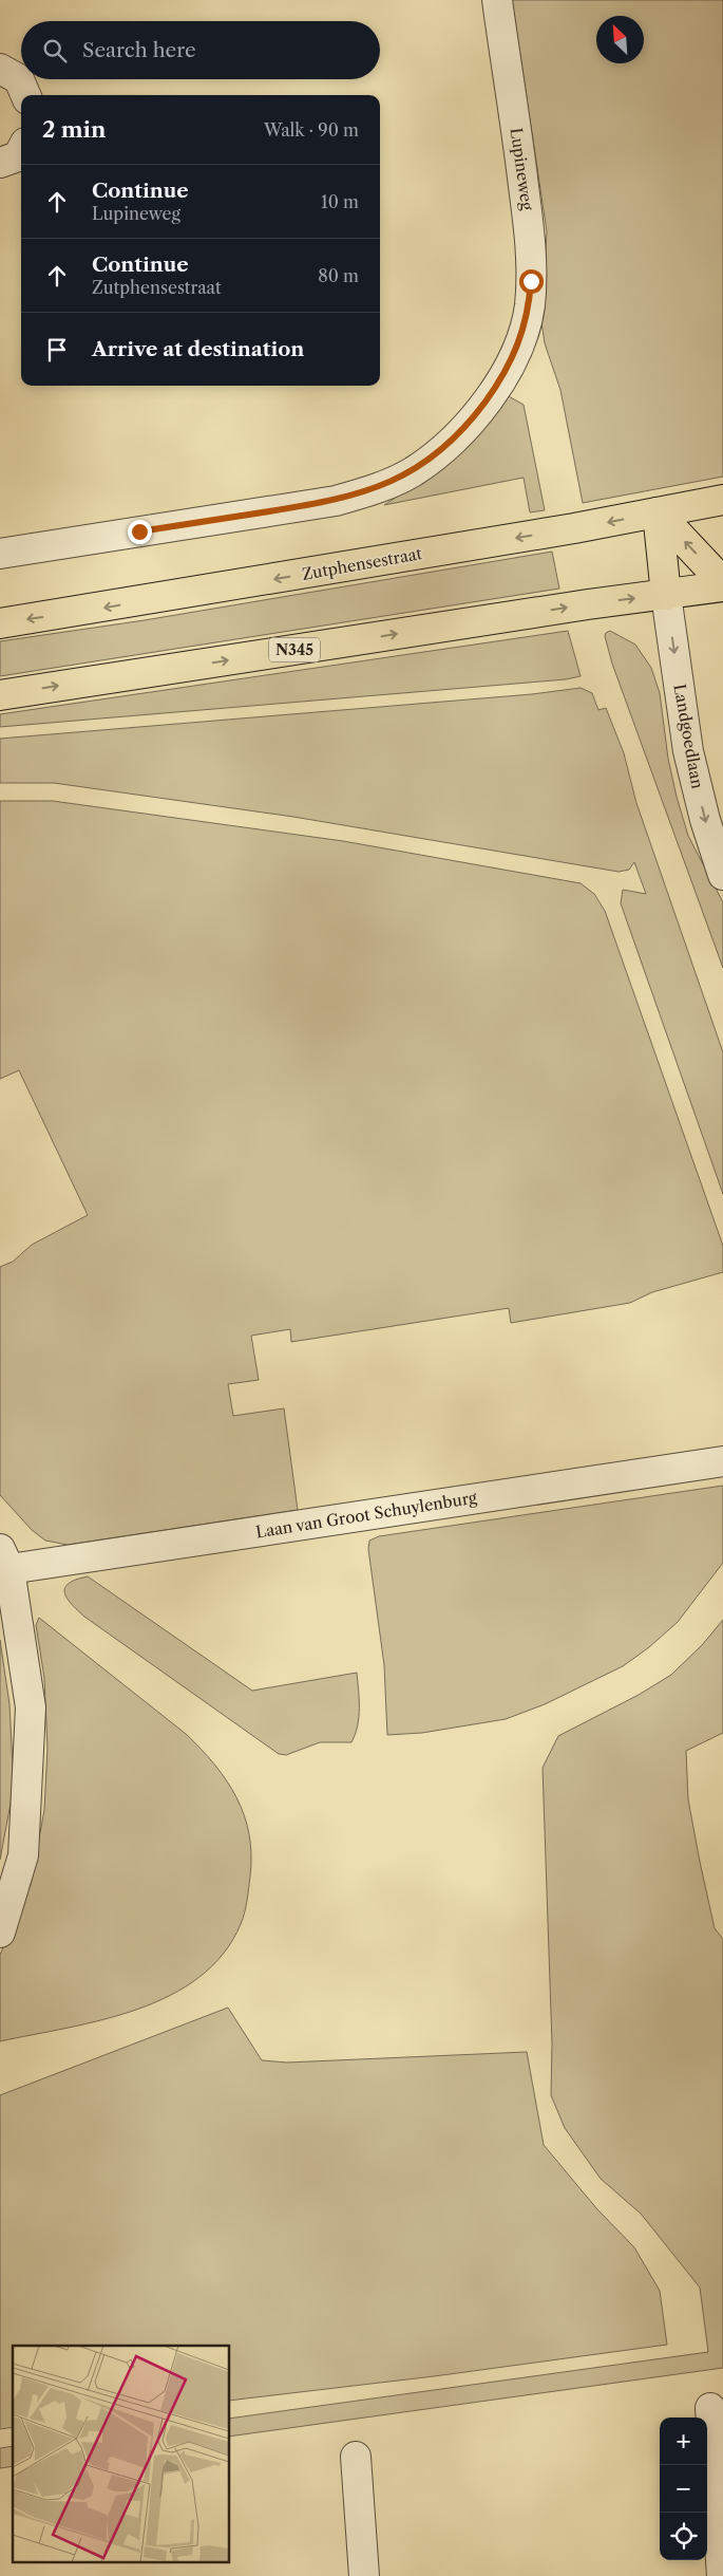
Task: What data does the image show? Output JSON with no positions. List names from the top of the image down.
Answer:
{
  "streets": {
    "main road": ["Zutphensestraat", "N345"],
    "street": ["Lupineweg", "Landgoedlaan", "Laan van Groot Schuylenburg"]
  },
  "crossings": [
    ["N345", "Landgoedlaan"]
  ],
  "one_way": ["Landgoedlaan"],
  "north": "top left",
  "page": {
    "search": "Search here",
    "heading": ["2 min", "Walk · 90 m"],
    "list": [
      ["Continue", "Lupineweg", "10 m"],
      ["Continue", "Zutphensestraat", "80 m"],
      "Arrive at destination"
    ],
    "map_buttons": ["+", "−"]
  }
}
